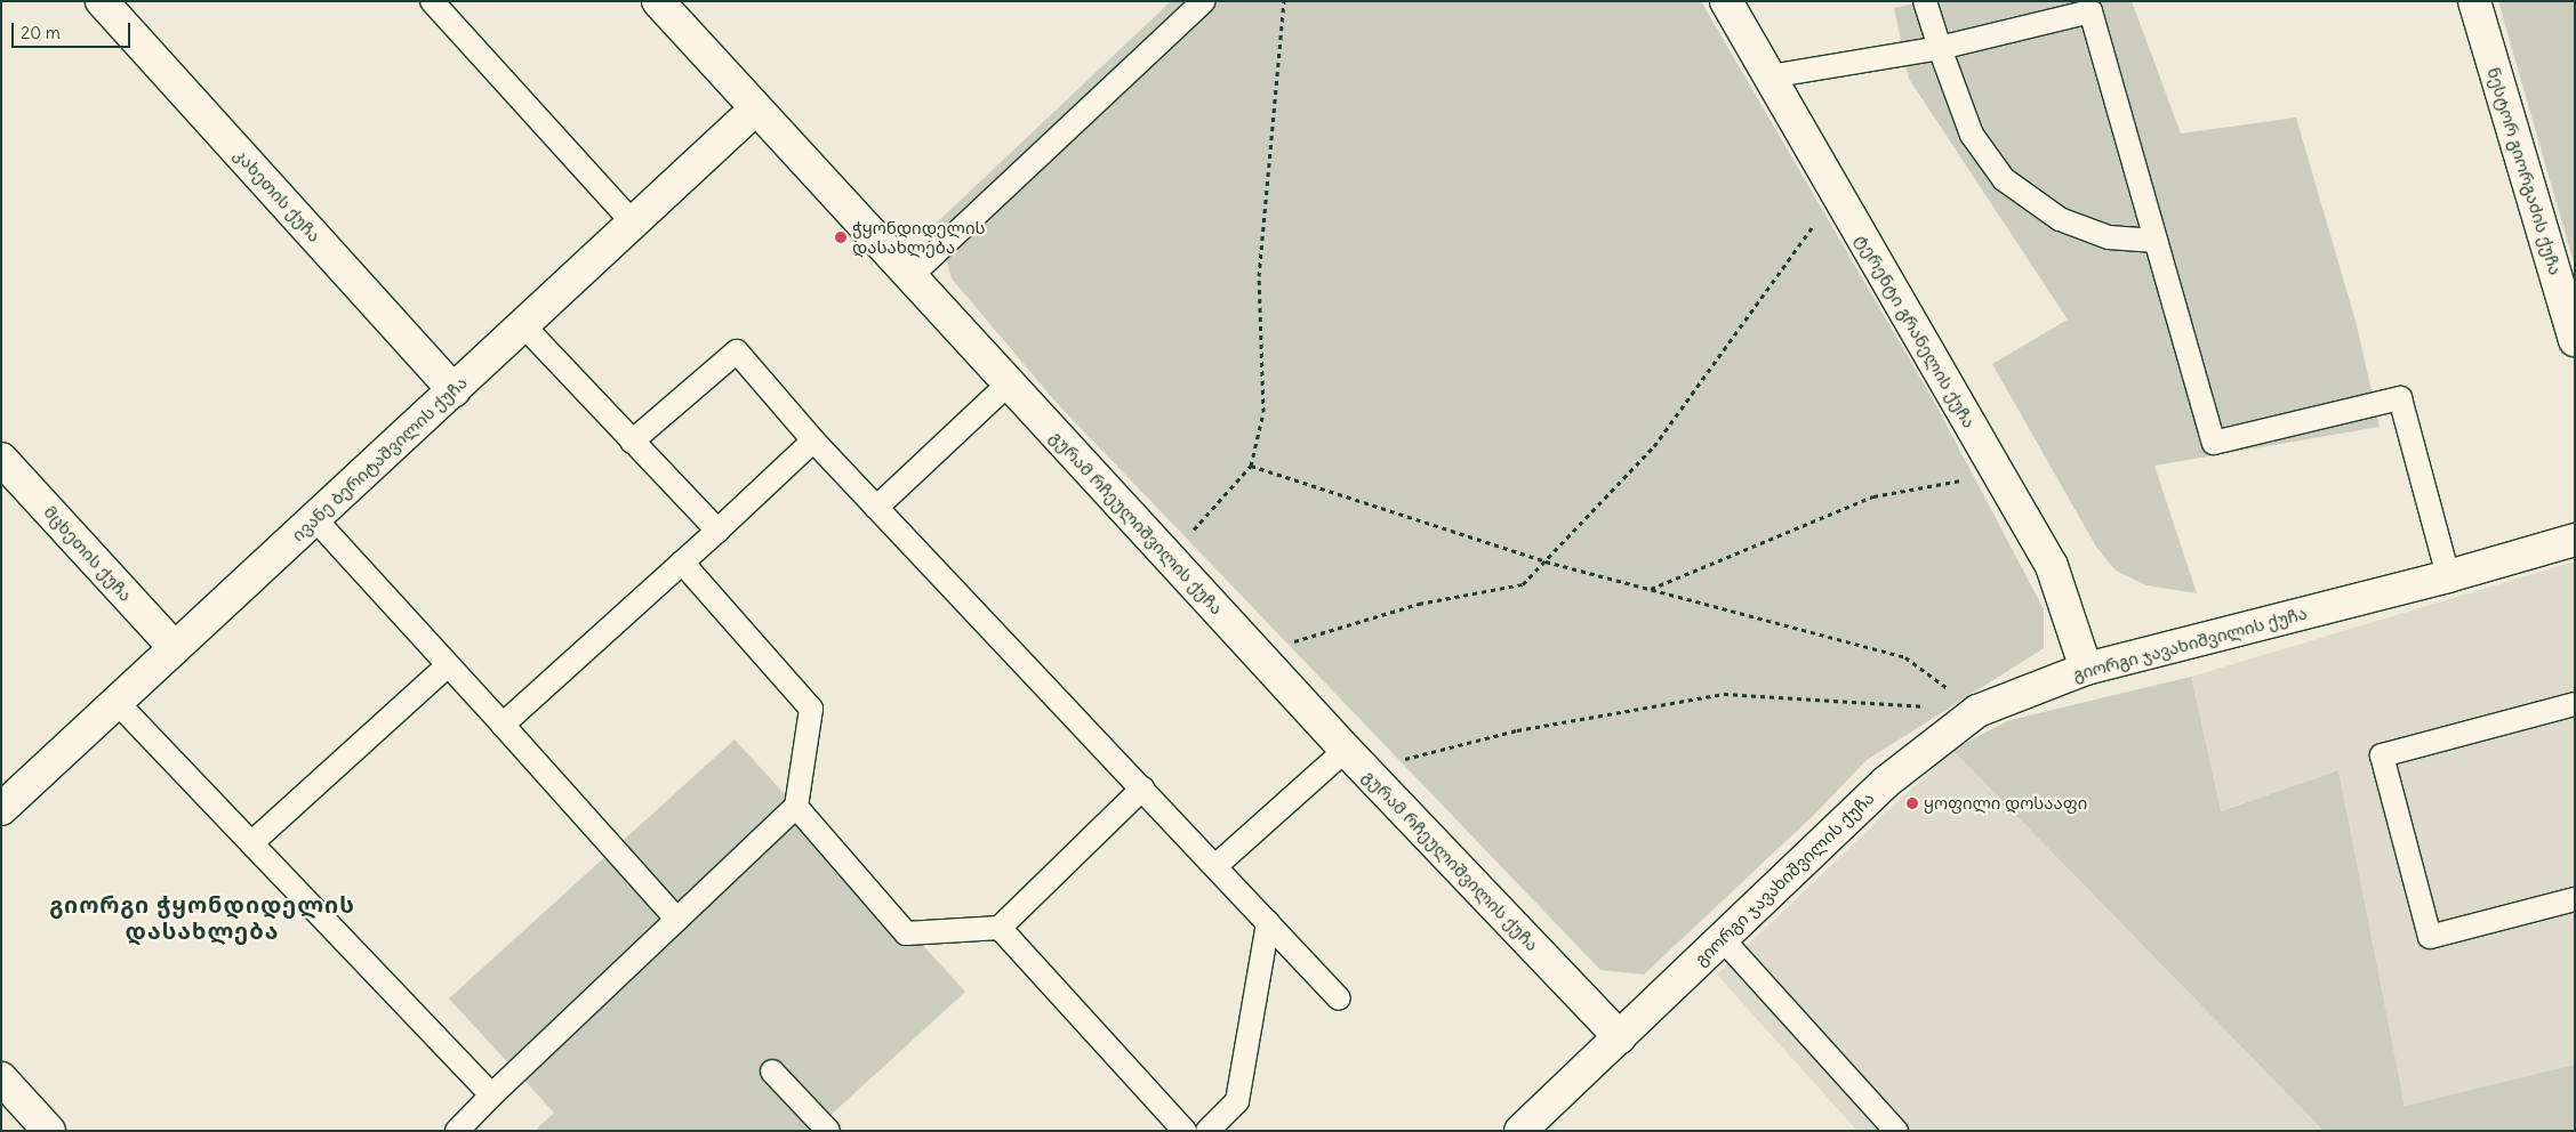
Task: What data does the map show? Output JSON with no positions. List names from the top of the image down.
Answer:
{
  "streets": {
    "street": [
      "ნესტორ გიორგაძის ქუჩა",
      "კახეთის ქუჩა",
      "ტერენტი გრანელის ქუჩა",
      "ივანე ბერიტაშვილის ქუჩა",
      "გურამ რჩეულიშვილის ქუჩა",
      "მცხეთის ქუჩა",
      "გიორგი ჯავახიშვილის ქუჩა"
    ]
  },
  "crossings": [
    ["კახეთის ქუჩა", "ივანე ბერიტაშვილის ქუჩა"],
    ["ტერენტი გრანელის ქუჩა", "გიორგი ჯავახიშვილის ქუჩა"],
    ["ივანე ბერიტაშვილის ქუჩა", "გურამ რჩეულიშვილის ქუჩა"],
    ["ივანე ბერიტაშვილის ქუჩა", "მცხეთის ქუჩა"],
    ["გურამ რჩეულიშვილის ქუჩა", "გიორგი ჯავახიშვილის ქუჩა"]
  ],
  "districts": ["გიორგი ჭყონდიდელის დასახლება"],
  "places": ["ჭყონდიდელის დასახლება", "ყოფილი დოსააფი"],
  "scale_bar": "20 m"
}
